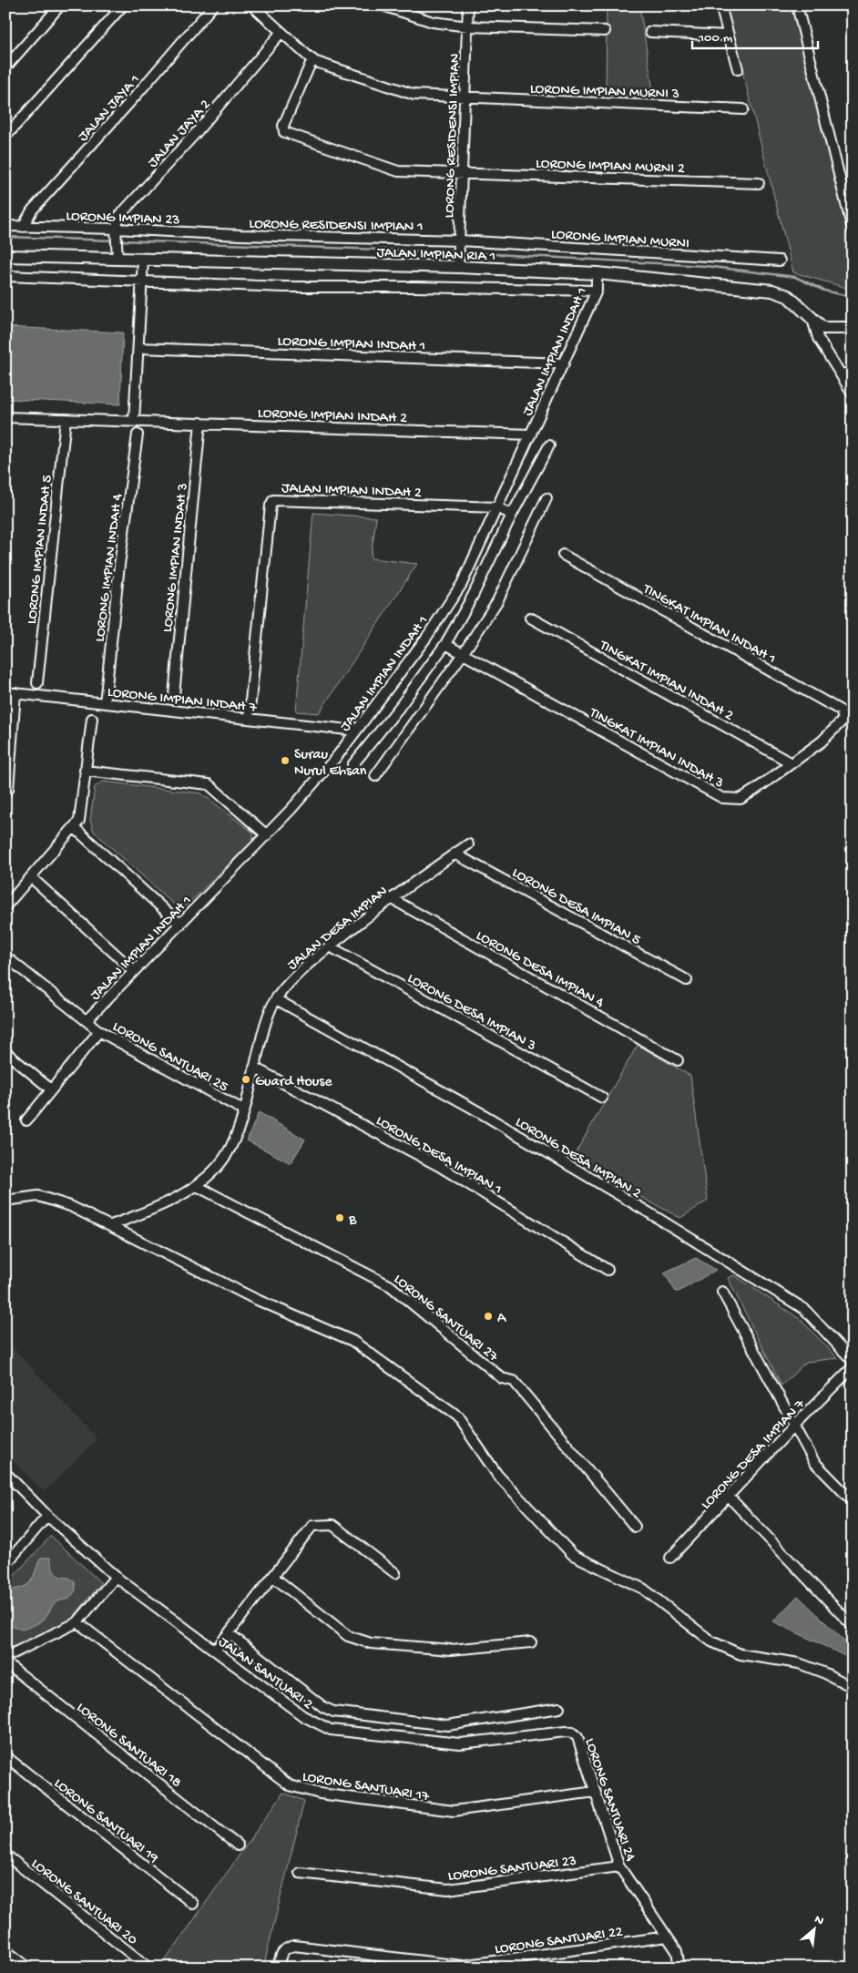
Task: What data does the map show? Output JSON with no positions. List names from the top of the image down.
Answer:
{
  "streets": {
    "street": [
      "LORONG IMPIAN MURNI 3",
      "JALAN JAYA 1",
      "JALAN JAYA 2",
      "LORONG RESIDENSI IMPIAN",
      "LORONG IMPIAN MURNI 2",
      "LORONG IMPIAN 23",
      "LORONG RESIDENSI IMPIAN 1",
      "LORONG IMPIAN MURNI",
      "JALAN IMPIAN RIA 1",
      "LORONG IMPIAN INDAH 1",
      "JALAN IMPIAN INDAH 1",
      "LORONG IMPIAN INDAH 2",
      "JALAN IMPIAN INDAH 2",
      "LORONG IMPIAN INDAH 5",
      "LORONG IMPIAN INDAH 3",
      "LORONG IMPIAN INDAH 4",
      "TINGKAT IMPIAN INDAH 1",
      "TINGKAT IMPIAN INDAH 2",
      "LORONG IMPIAN INDAH 7",
      "TINGKAT IMPIAN INDAH 3",
      "LORONG DESA IMPIAN 5",
      "JALAN DESA IMPIAN",
      "LORONG DESA IMPIAN 4",
      "LORONG DESA IMPIAN 3",
      "LORONG SANTUARI 25",
      "LORONG DESA IMPIAN 1",
      "LORONG DESA IMPIAN 2",
      "LORONG SANTUARI 27",
      "LORONG DESA IMPIAN 7",
      "JALAN SANTUARI 2",
      "LORONG SANTUARI 18",
      "LORONG SANTUARI 17",
      "LORONG SANTUARI 24",
      "LORONG SANTUARI 19",
      "LORONG SANTUARI 23",
      "LORONG SANTUARI 20",
      "LORONG SANTUARI 22"
    ]
  },
  "crossings": [
    ["LORONG IMPIAN MURNI 3", "LORONG RESIDENSI IMPIAN"],
    ["LORONG IMPIAN MURNI 3", "LORONG IMPIAN MURNI 2"],
    ["JALAN JAYA 1", "LORONG IMPIAN 23"],
    ["JALAN JAYA 2", "LORONG IMPIAN 23"],
    ["JALAN JAYA 2", "JALAN IMPIAN RIA 1"],
    ["LORONG RESIDENSI IMPIAN", "LORONG IMPIAN MURNI 2"],
    ["LORONG RESIDENSI IMPIAN", "LORONG RESIDENSI IMPIAN 1"],
    ["LORONG RESIDENSI IMPIAN", "LORONG IMPIAN MURNI"],
    ["LORONG RESIDENSI IMPIAN", "JALAN IMPIAN RIA 1"],
    ["LORONG IMPIAN 23", "LORONG RESIDENSI IMPIAN 1"],
    ["LORONG RESIDENSI IMPIAN 1", "LORONG IMPIAN MURNI"],
    ["JALAN IMPIAN RIA 1", "JALAN IMPIAN INDAH 1"],
    ["LORONG IMPIAN INDAH 1", "JALAN IMPIAN INDAH 1"],
    ["JALAN IMPIAN INDAH 1", "LORONG IMPIAN INDAH 2"],
    ["JALAN IMPIAN INDAH 1", "JALAN IMPIAN INDAH 2"],
    ["JALAN IMPIAN INDAH 1", "LORONG IMPIAN INDAH 7"],
    ["JALAN IMPIAN INDAH 1", "LORONG SANTUARI 25"],
    ["LORONG IMPIAN INDAH 2", "LORONG IMPIAN INDAH 5"],
    ["LORONG IMPIAN INDAH 2", "LORONG IMPIAN INDAH 3"],
    ["JALAN IMPIAN INDAH 2", "LORONG IMPIAN INDAH 7"],
    ["LORONG IMPIAN INDAH 4", "LORONG IMPIAN INDAH 7"],
    ["TINGKAT IMPIAN INDAH 1", "TINGKAT IMPIAN INDAH 3"],
    ["TINGKAT IMPIAN INDAH 2", "TINGKAT IMPIAN INDAH 3"],
    ["LORONG DESA IMPIAN 5", "JALAN DESA IMPIAN"],
    ["JALAN DESA IMPIAN", "LORONG DESA IMPIAN 4"],
    ["JALAN DESA IMPIAN", "LORONG DESA IMPIAN 3"],
    ["JALAN DESA IMPIAN", "LORONG SANTUARI 25"],
    ["JALAN DESA IMPIAN", "LORONG DESA IMPIAN 1"],
    ["JALAN DESA IMPIAN", "LORONG DESA IMPIAN 2"],
    ["JALAN DESA IMPIAN", "LORONG SANTUARI 27"],
    ["JALAN SANTUARI 2", "LORONG SANTUARI 24"],
    ["LORONG SANTUARI 17", "LORONG SANTUARI 24"],
    ["LORONG SANTUARI 24", "LORONG SANTUARI 23"],
    ["LORONG SANTUARI 24", "LORONG SANTUARI 22"]
  ],
  "places": [
    "Surau Nurul Ehsan",
    "Guard House",
    "B",
    "A"
  ],
  "scale_bar": "100 m",
  "north": "top right"
}
